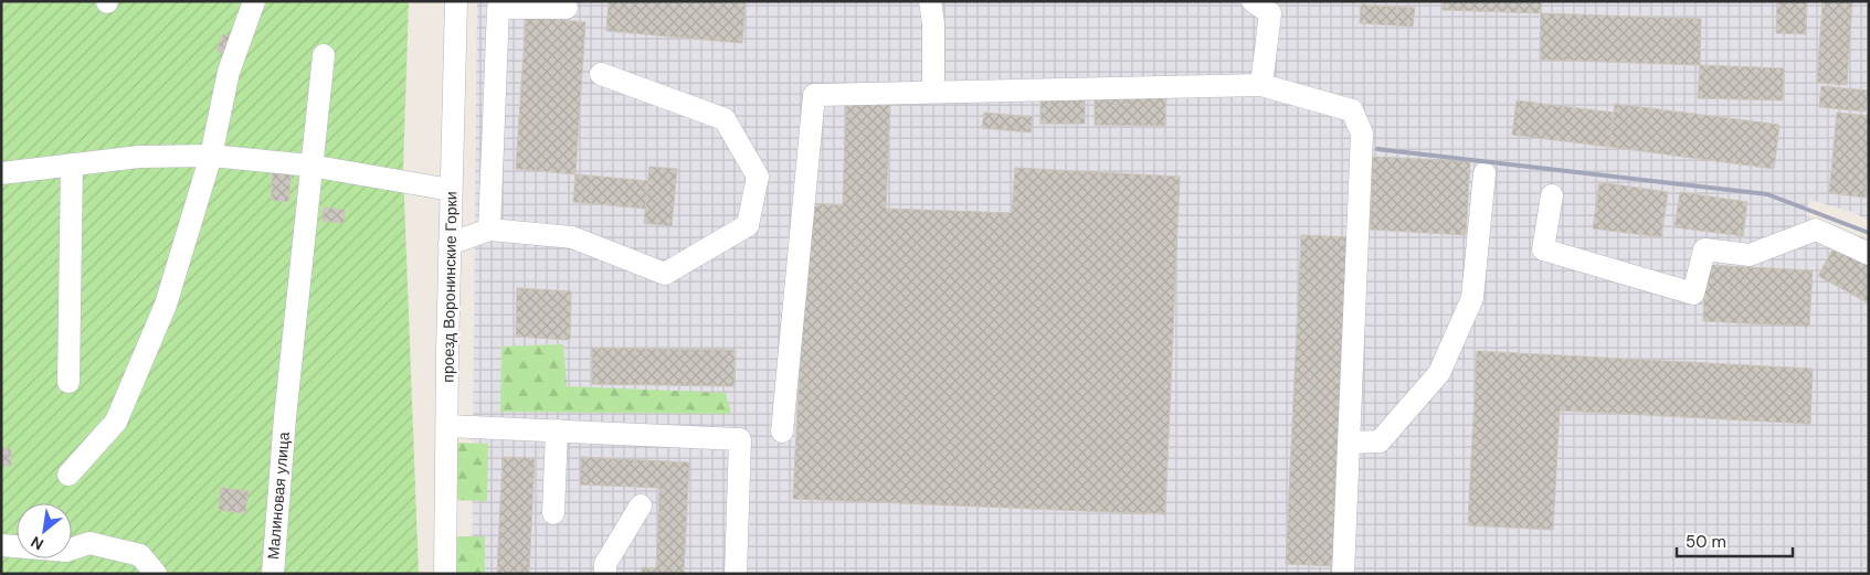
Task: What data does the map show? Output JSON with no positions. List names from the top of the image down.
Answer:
{
  "streets": {
    "street": ["проезд Воронинские Горки", "Малиновая улица"]
  },
  "scale_bar": "50 m",
  "north": "bottom left"
}
